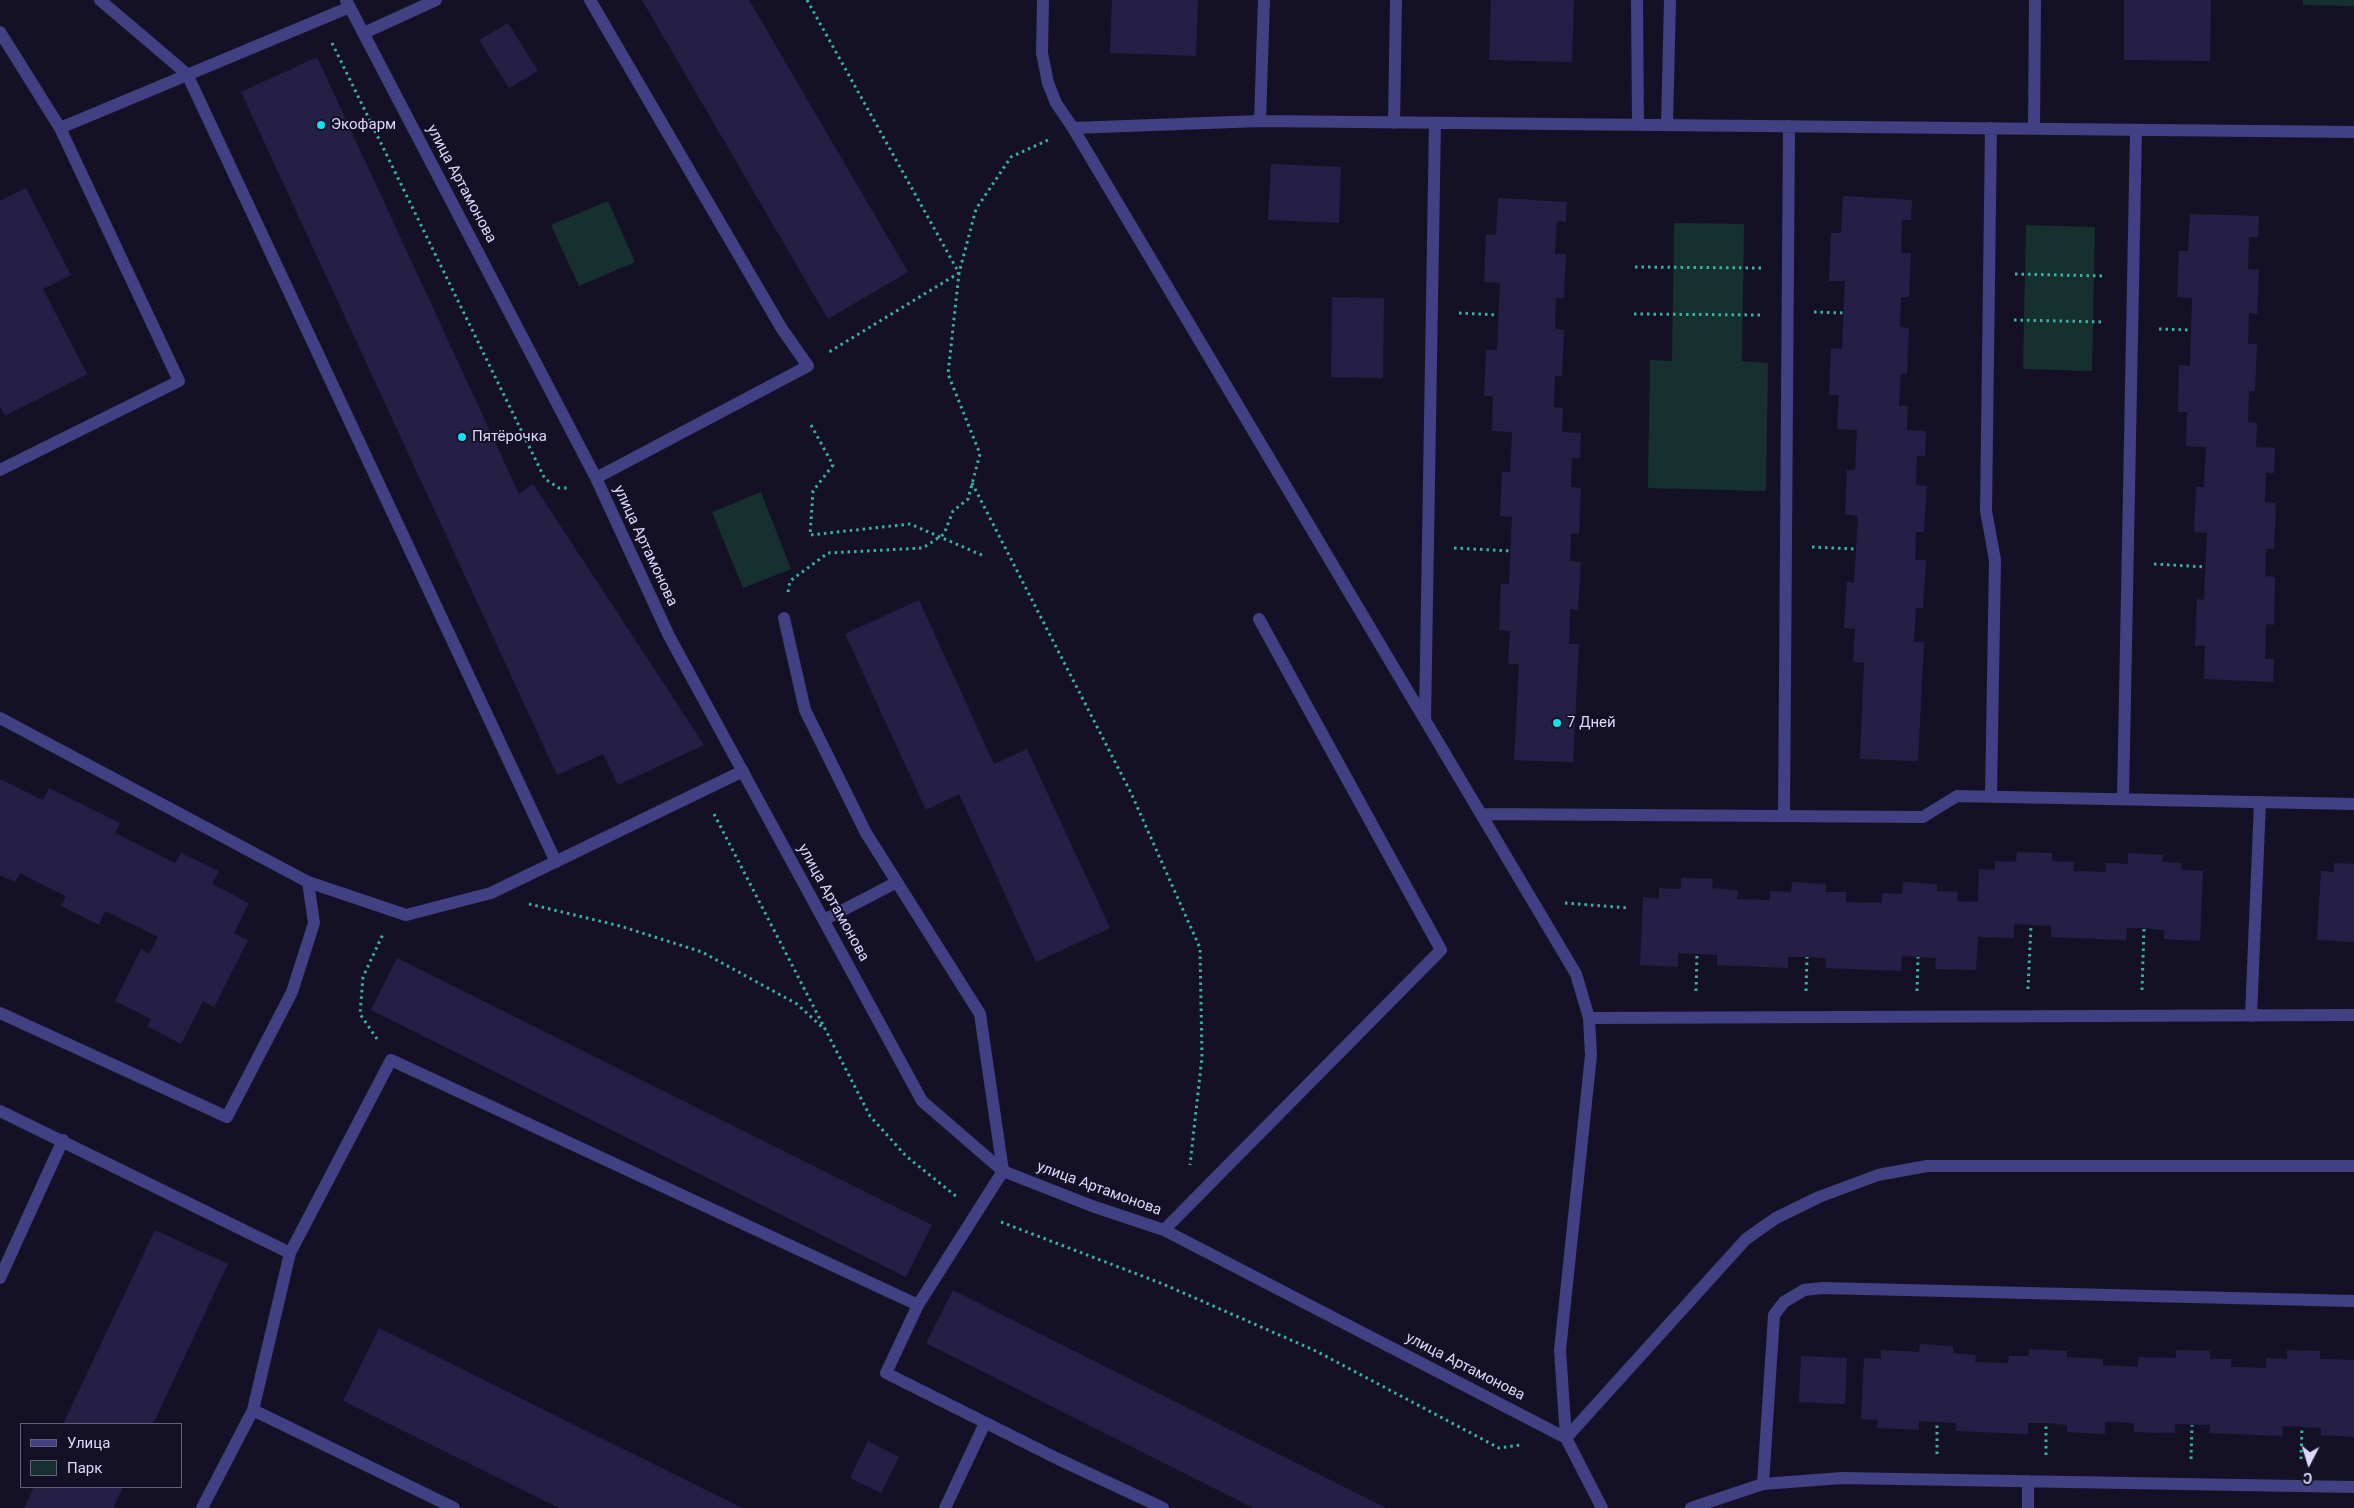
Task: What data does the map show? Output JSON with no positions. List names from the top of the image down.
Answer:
{
  "streets": {
    "street": ["улица Артамонова"]
  },
  "places": ["Экофарм", "Пятёрочка", "7 Дней"],
  "legend": ["Улица", "Парк"],
  "north": "bottom"
}
